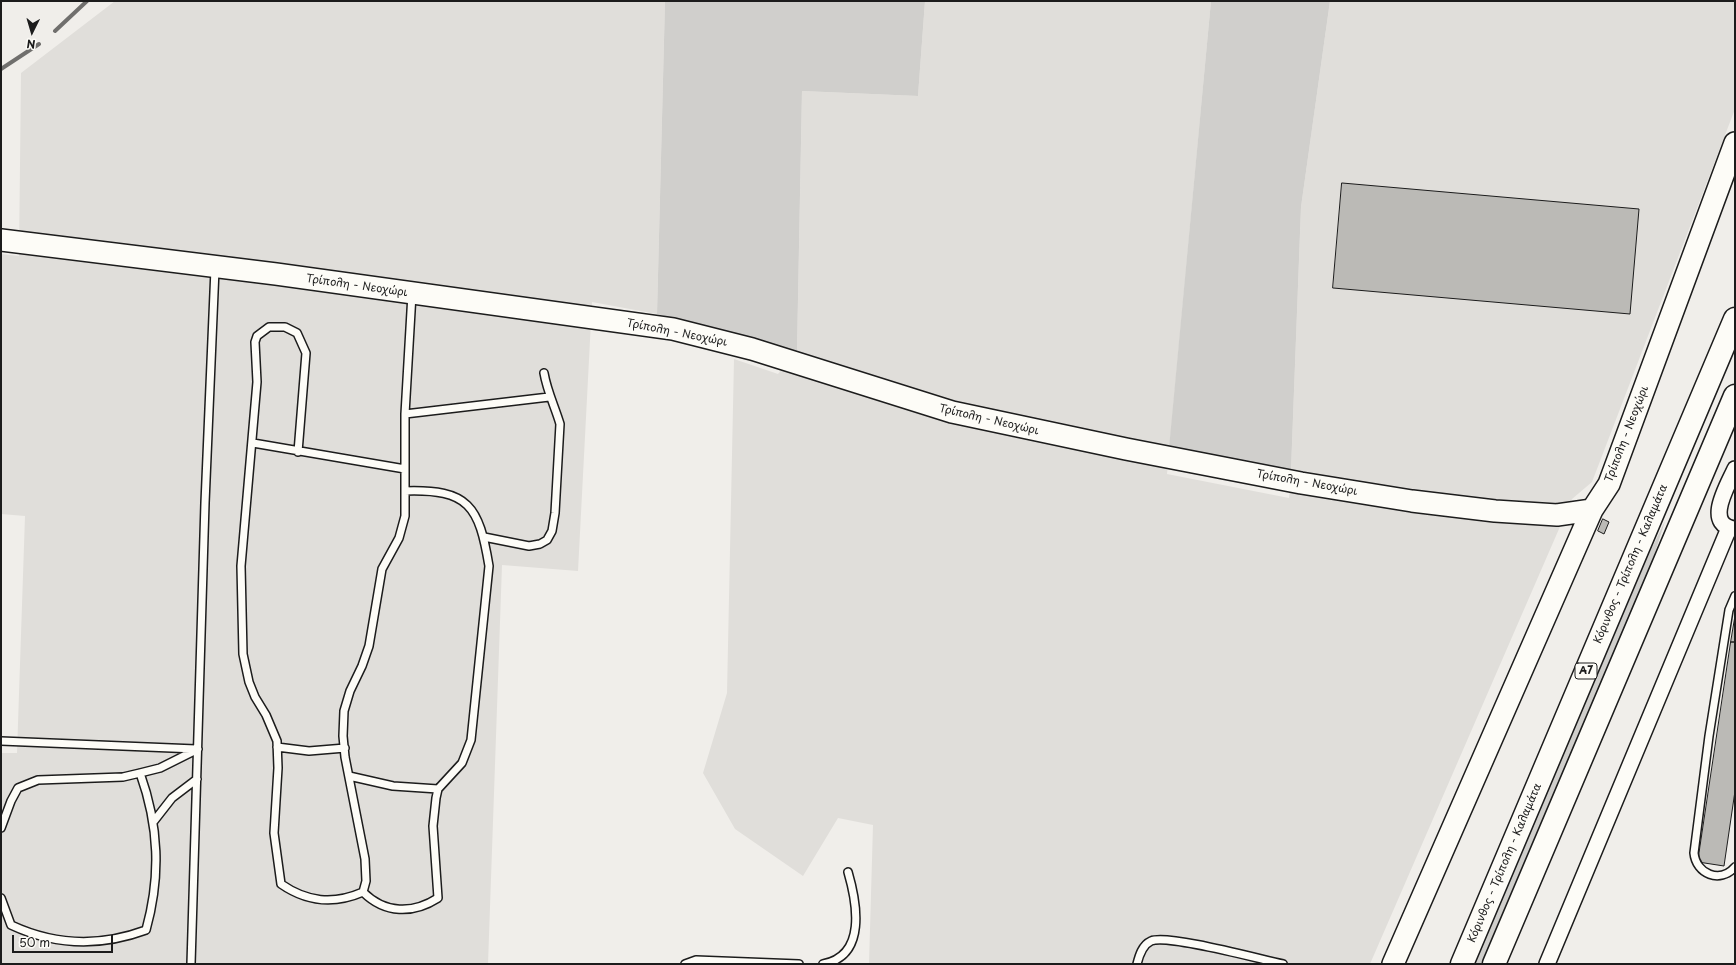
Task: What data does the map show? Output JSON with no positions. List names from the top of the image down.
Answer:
{
  "streets": {
    "highway": ["Κόρινθος - Τρίπολη - Καλαμάτα", "Α7"],
    "main road": ["Τρίπολη - Νεοχώρι"]
  },
  "scale_bar": "50 m",
  "north": "bottom"
}
